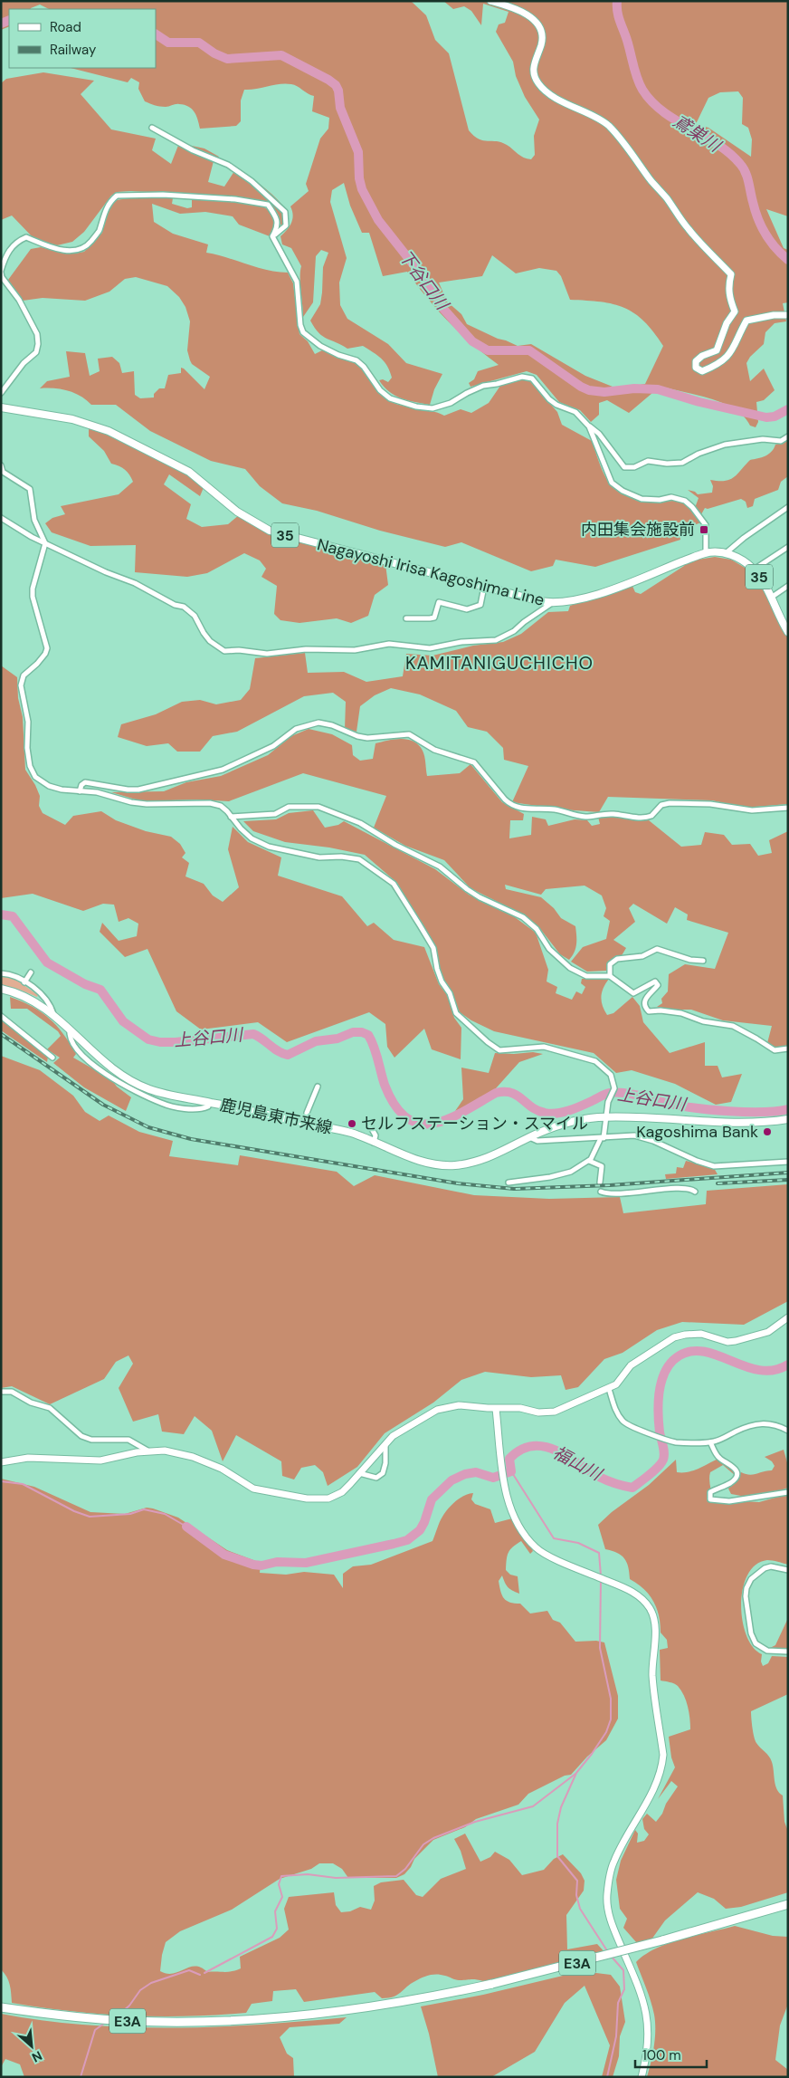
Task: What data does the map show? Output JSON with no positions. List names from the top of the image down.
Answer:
{
  "streets": {
    "highway": ["E3A"],
    "main road": ["35", "Nagayoshi Irisa Kagoshima Line", "鹿児島東市来線"]
  },
  "districts": ["KAMITANIGUCHICHO"],
  "water": [
    "鳶巣川",
    "下谷口川",
    "上谷口川",
    "福山川"
  ],
  "places": {
    "transit": ["内田集会施設前"],
    "other": ["セルフステーション・スマイル", "Kagoshima Bank"]
  },
  "legend": ["Road", "Railway"],
  "scale_bar": "100 m",
  "north": "bottom right"
}
